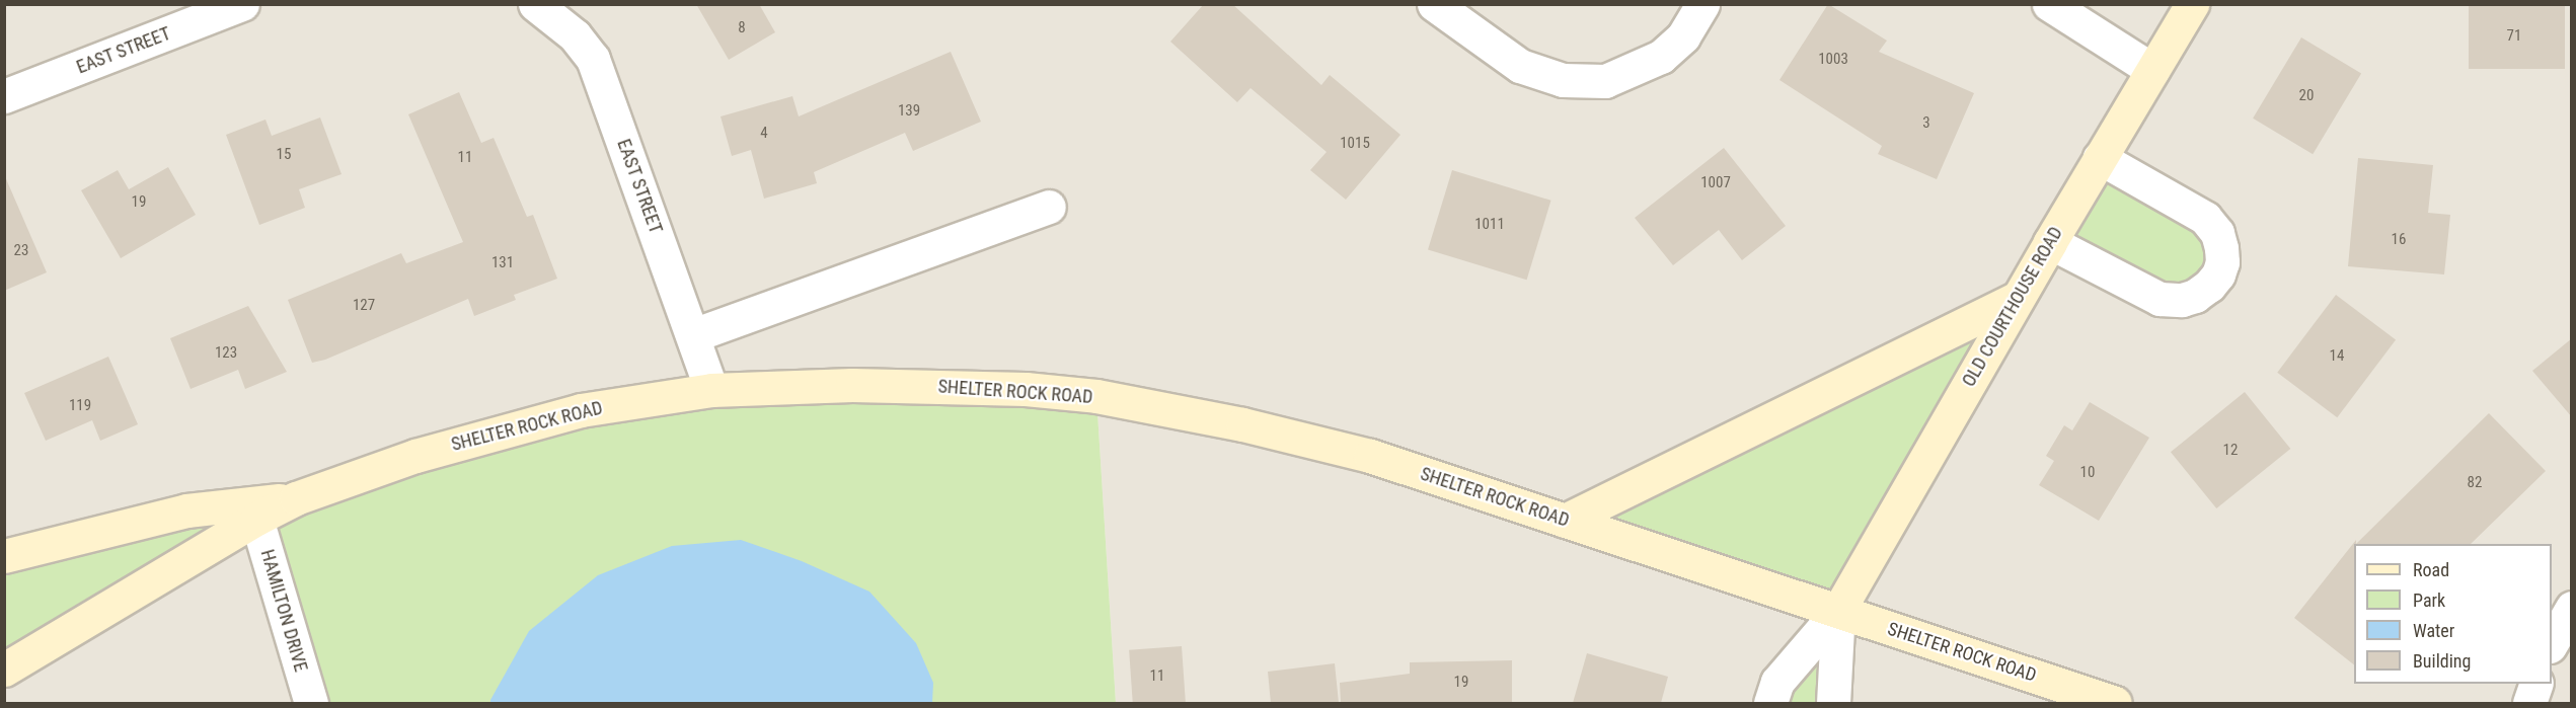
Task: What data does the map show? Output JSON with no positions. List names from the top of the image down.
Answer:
{
  "streets": {
    "main road": ["OLD COURTHOUSE ROAD", "SHELTER ROCK ROAD"],
    "street": ["EAST STREET", "HAMILTON DRIVE"]
  },
  "crossings": [
    ["EAST STREET", "SHELTER ROCK ROAD"],
    ["OLD COURTHOUSE ROAD", "SHELTER ROCK ROAD"],
    ["SHELTER ROCK ROAD", "HAMILTON DRIVE"]
  ],
  "house_numbers": [
    "8",
    "71",
    "1003",
    "20",
    "139",
    "3",
    "4",
    "1015",
    "15",
    "11",
    "1007",
    "19",
    "1011",
    "16",
    "23",
    "131",
    "127",
    "123",
    "14",
    "119",
    "12",
    "10",
    "82",
    "11",
    "19"
  ],
  "legend": [
    "Road",
    "Park",
    "Water",
    "Building"
  ]
}
